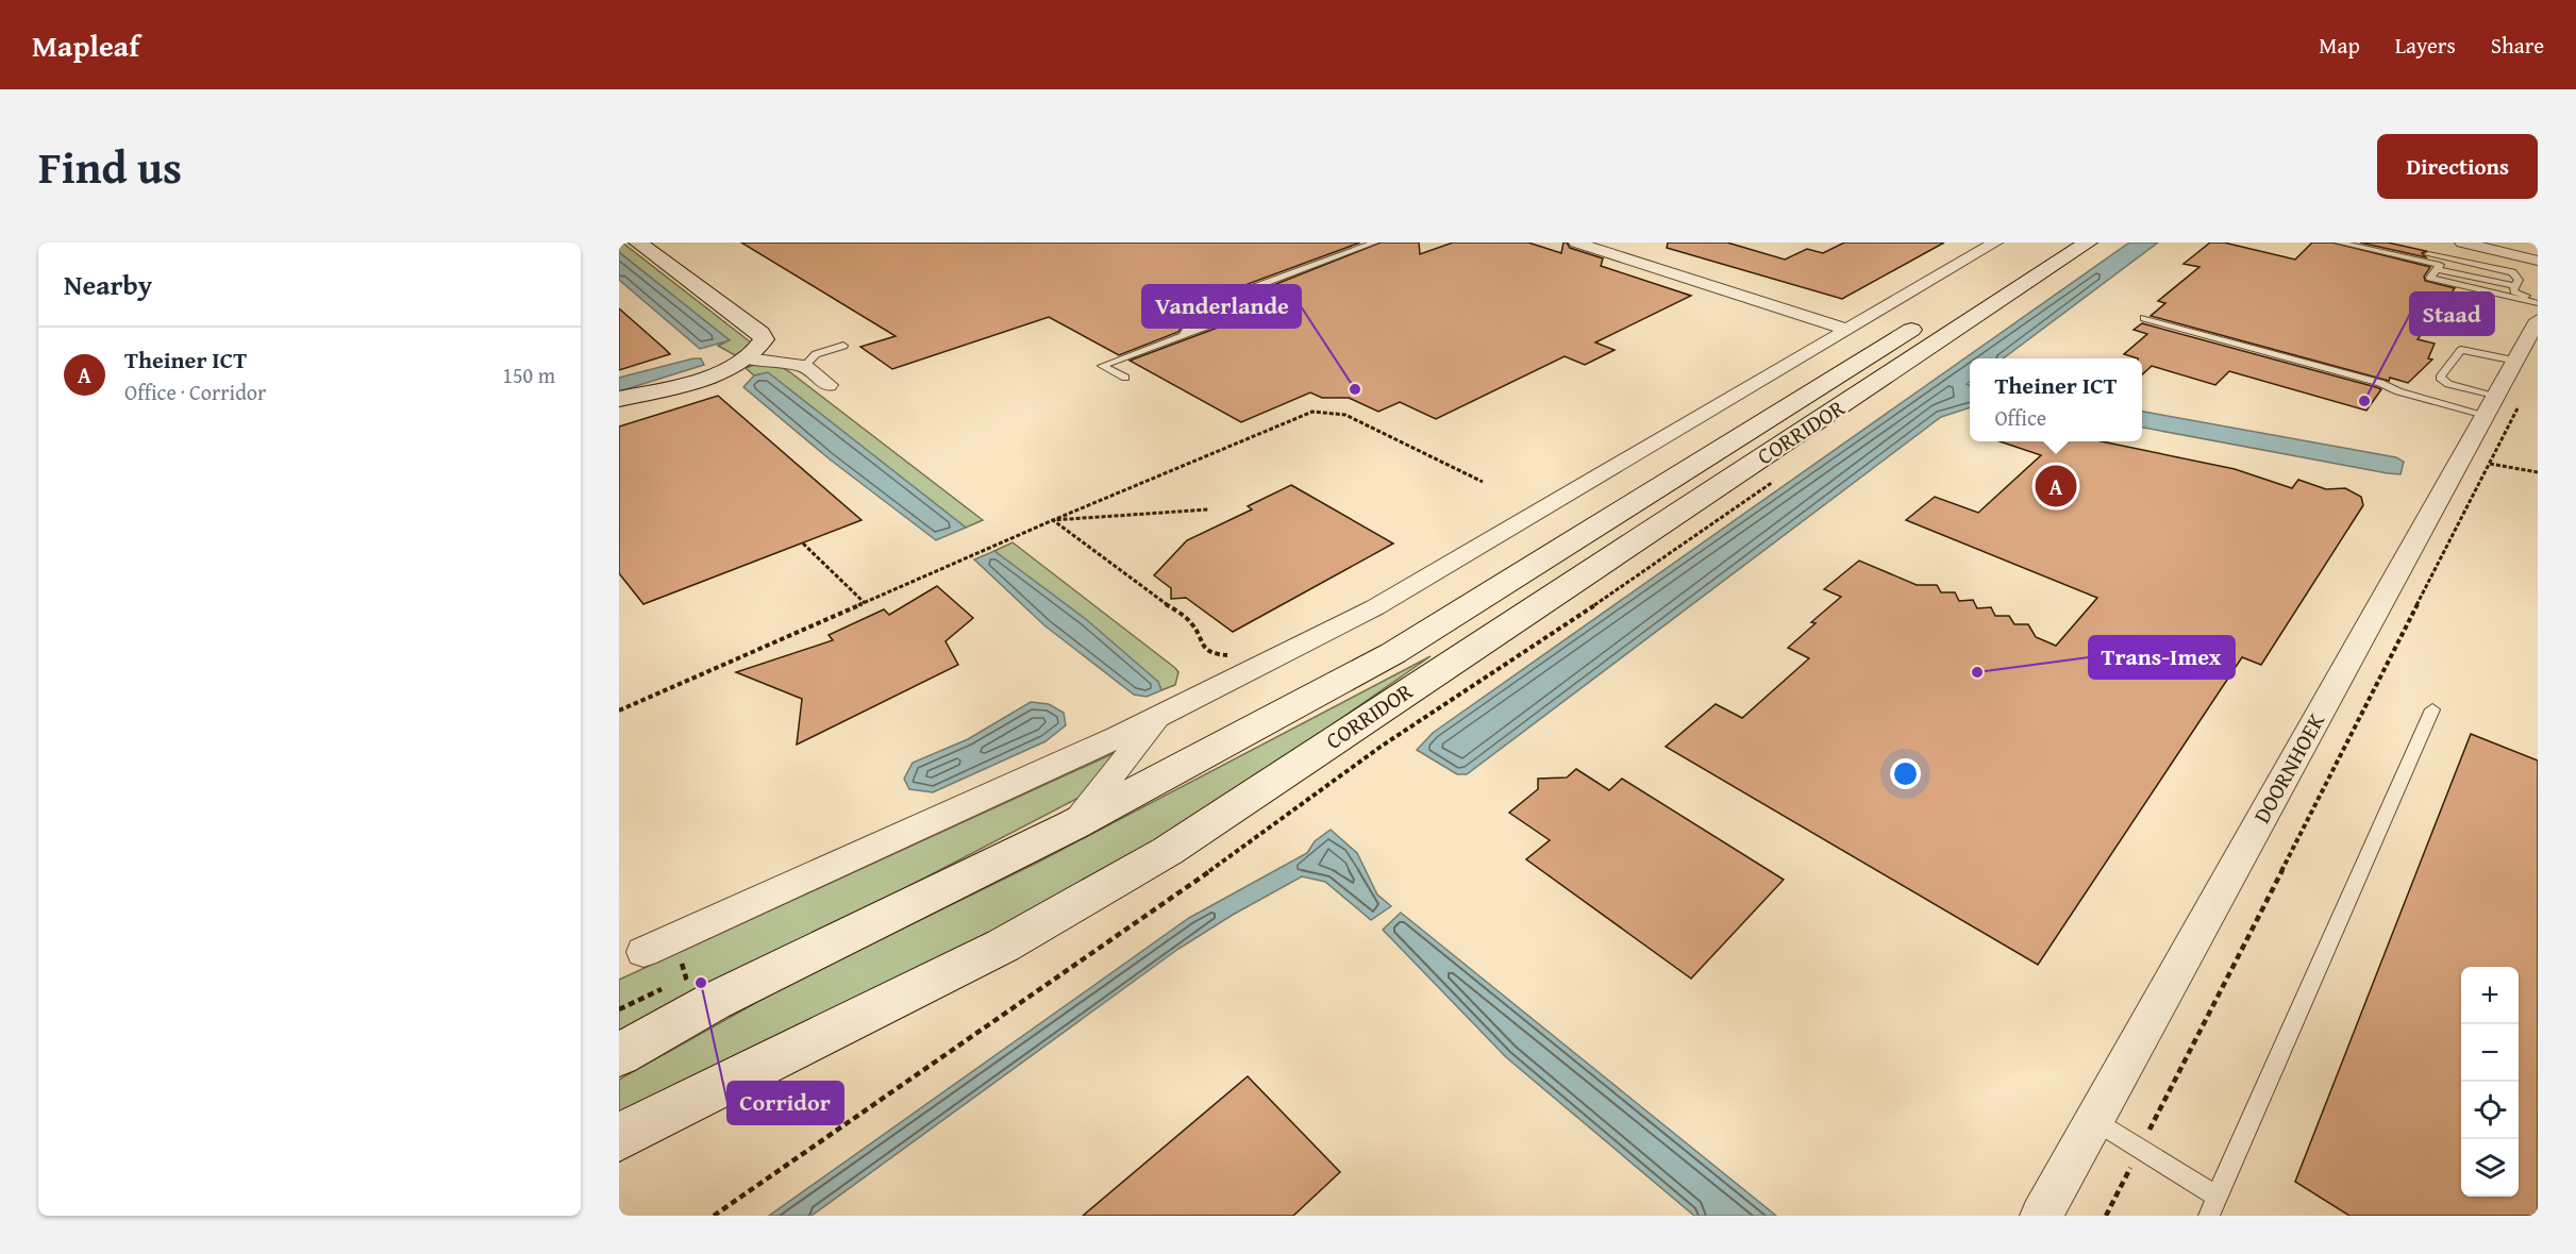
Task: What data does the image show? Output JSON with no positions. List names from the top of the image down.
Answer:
{
  "streets": {
    "main road": ["CORRIDOR"],
    "street": ["DOORNHOEK"]
  },
  "places": [
    "Vanderlande",
    "Staad",
    "Trans-Imex",
    "Corridor"
  ],
  "page": {
    "header": "Mapleaf",
    "nav": ["Map", "Layers", "Share"],
    "title": "Find us",
    "buttons": "Directions",
    "heading": "Nearby",
    "list": [
      {
        "mark": "A",
        "name": "Theiner ICT",
        "note": "Office · Corridor",
        "value": "150 m"
      }
    ],
    "popup": ["Theiner ICT", "Office"],
    "pins": "A",
    "map_buttons": ["+", "−"]
  }
}
